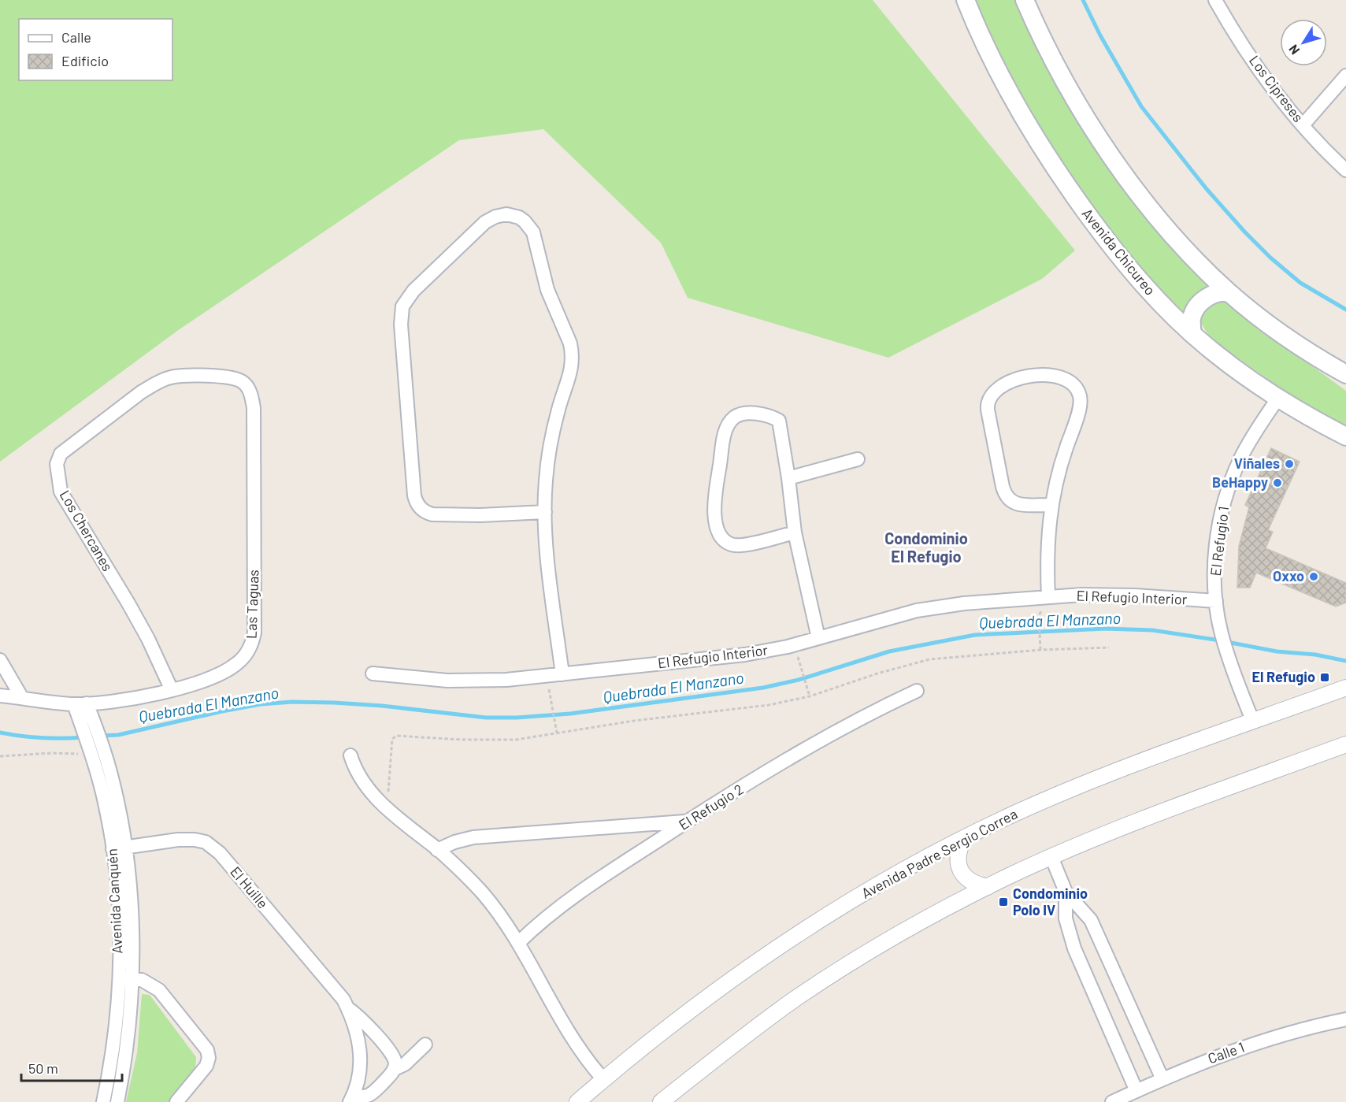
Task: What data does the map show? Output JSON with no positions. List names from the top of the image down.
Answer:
{
  "streets": {
    "main road": ["Avenida Chicureo"],
    "street": [
      "Los Cipreses",
      "Los Chercanes",
      "El Refugio 1",
      "El Refugio Interior",
      "Las Taguas",
      "El Refugio 2",
      "Avenida Padre Sergio Correa",
      "El Huille",
      "Avenida Canquén",
      "Calle 1"
    ]
  },
  "crossings": [
    ["Avenida Chicureo", "El Refugio 1"],
    ["Los Chercanes", "Las Taguas"],
    ["El Refugio 1", "El Refugio Interior"],
    ["El Refugio 1", "Avenida Padre Sergio Correa"],
    ["Las Taguas", "Avenida Canquén"],
    ["El Huille", "Avenida Canquén"]
  ],
  "districts": ["Condominio El Refugio"],
  "water": ["Quebrada El Manzano"],
  "places": {
    "other": ["Viñales", "BeHappy", "Oxxo"],
    "transit": ["El Refugio", "Condominio Polo IV"]
  },
  "legend": ["Calle", "Edificio"],
  "scale_bar": "50 m",
  "north": "bottom left"
}
